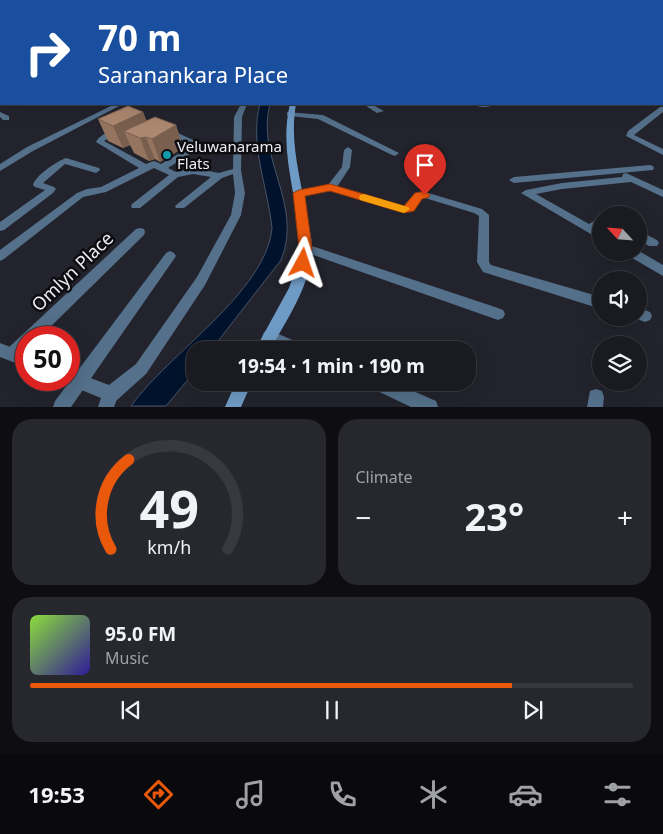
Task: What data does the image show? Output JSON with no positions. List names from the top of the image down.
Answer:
{
  "streets": {
    "street": ["Omlyn Place"]
  },
  "places": ["Veluwanarama Flats"],
  "north": "top left",
  "page": {
    "turn": ["70 m", "Saranankara Place"],
    "limit": "50",
    "trip": "19:54 · 1 min · 190 m",
    "tile": "Climate",
    "heat": ["−", "23°", "+"],
    "song": ["95.0 FM", "Music"],
    "tabs": "19:53",
    "gauge": ["49", "km/h"]
  }
}
